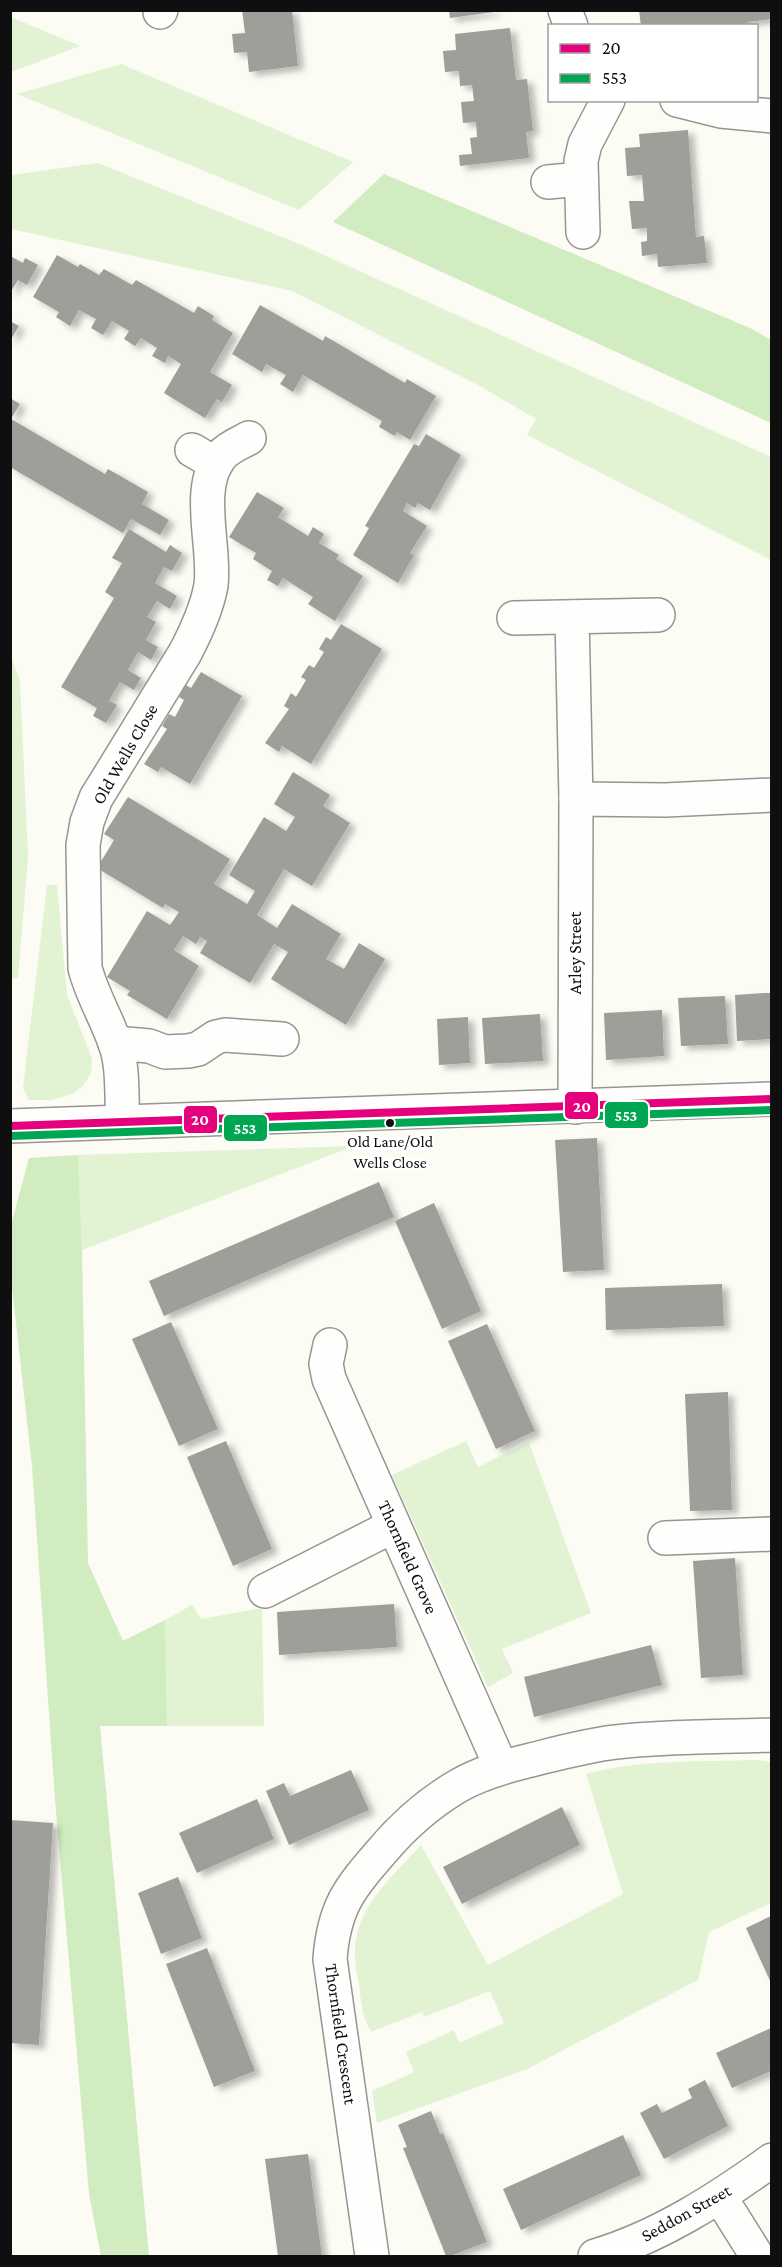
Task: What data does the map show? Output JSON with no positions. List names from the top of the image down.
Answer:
{
  "streets": {
    "street": [
      "Old Wells Close",
      "Arley Street",
      "Thornfield Grove",
      "Thornfield Crescent",
      "Seddon Street"
    ]
  },
  "crossings": [
    ["Thornfield Grove", "Thornfield Crescent"]
  ],
  "places": ["Old Lane/Old Wells Close"],
  "lines": ["transit line 20", "transit line 553"],
  "legend": ["20", "553"]
}
